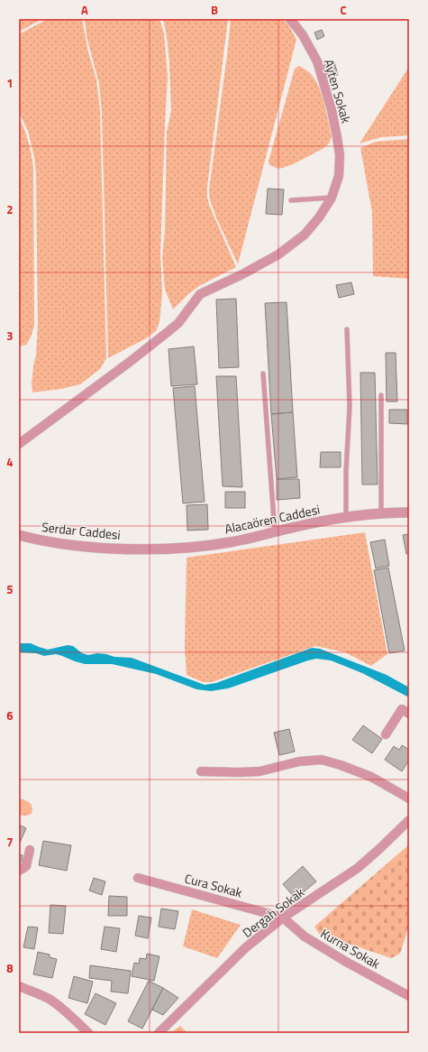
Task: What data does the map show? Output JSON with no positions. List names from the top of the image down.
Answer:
{
  "streets": {
    "street": [
      "Ayten Sokak",
      "Alacaören Caddesi",
      "Serdar Caddesi",
      "Cura Sokak",
      "Dergah Sokak",
      "Kurna Sokak"
    ]
  },
  "crossings": [
    ["Alacaören Caddesi", "Serdar Caddesi"],
    ["Cura Sokak", "Dergah Sokak"],
    ["Cura Sokak", "Kurna Sokak"],
    ["Dergah Sokak", "Kurna Sokak"]
  ],
  "grid": {
    "columns": ["A", "B", "C"],
    "rows": [
      "1",
      "2",
      "3",
      "4",
      "5",
      "6",
      "7",
      "8"
    ]
  }
}
